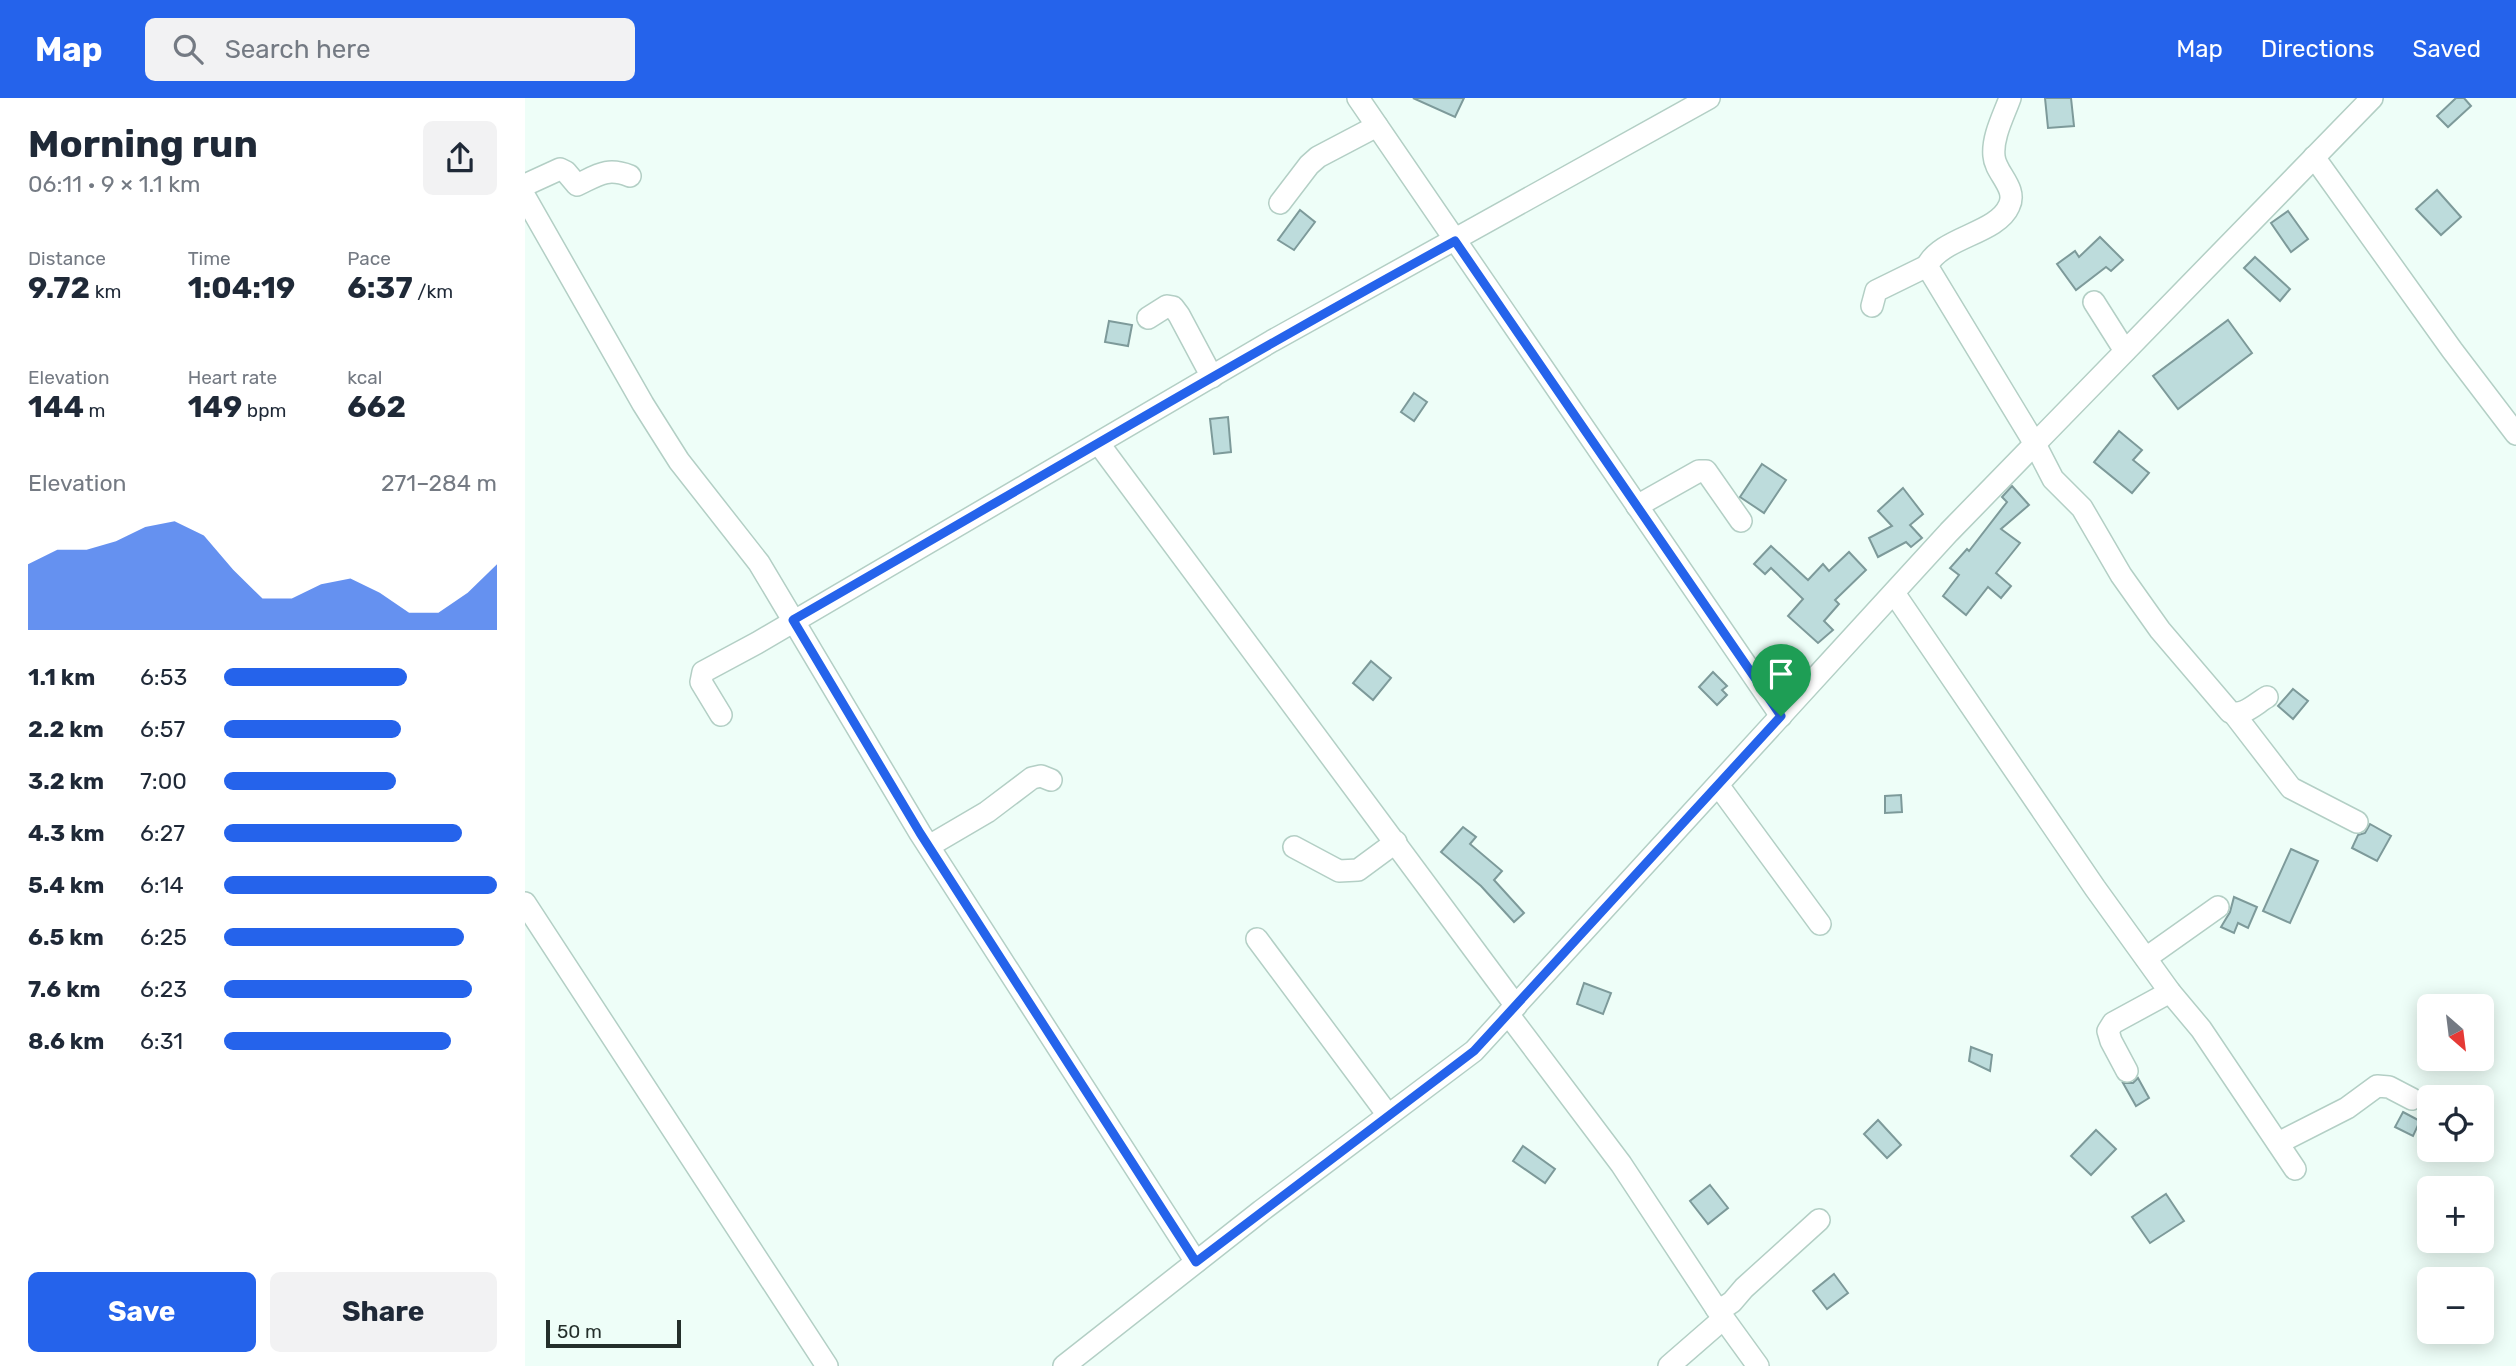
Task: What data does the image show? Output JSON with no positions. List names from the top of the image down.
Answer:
{
  "scale_bar": "50 m",
  "north": "bottom right",
  "page": {
    "header": "Map",
    "search": "Search here",
    "nav": ["Map", "Directions", "Saved"],
    "heading": ["Morning run", "06:11 · 9 × 1.1 km"],
    "stats": [
      ["Distance", "9.72 km"],
      ["Time", "1:04:19"],
      ["Pace", "6:37 /km"],
      ["Elevation", "144 m"],
      ["Heart rate", "149 bpm"],
      ["kcal", "662"]
    ],
    "chart": ["Elevation", "271–284 m"],
    "list": [
      {
        "name": "1.1 km",
        "note": "6:53"
      },
      {
        "name": "2.2 km",
        "note": "6:57"
      },
      {
        "name": "3.2 km",
        "note": "7:00"
      },
      {
        "name": "4.3 km",
        "note": "6:27"
      },
      {
        "name": "5.4 km",
        "note": "6:14"
      },
      {
        "name": "6.5 km",
        "note": "6:25"
      },
      {
        "name": "7.6 km",
        "note": "6:23"
      },
      {
        "name": "8.6 km",
        "note": "6:31"
      }
    ],
    "map_buttons": ["+", "−"],
    "buttons": ["Save", "Share"],
    "scale": "50 m"
  }
}
